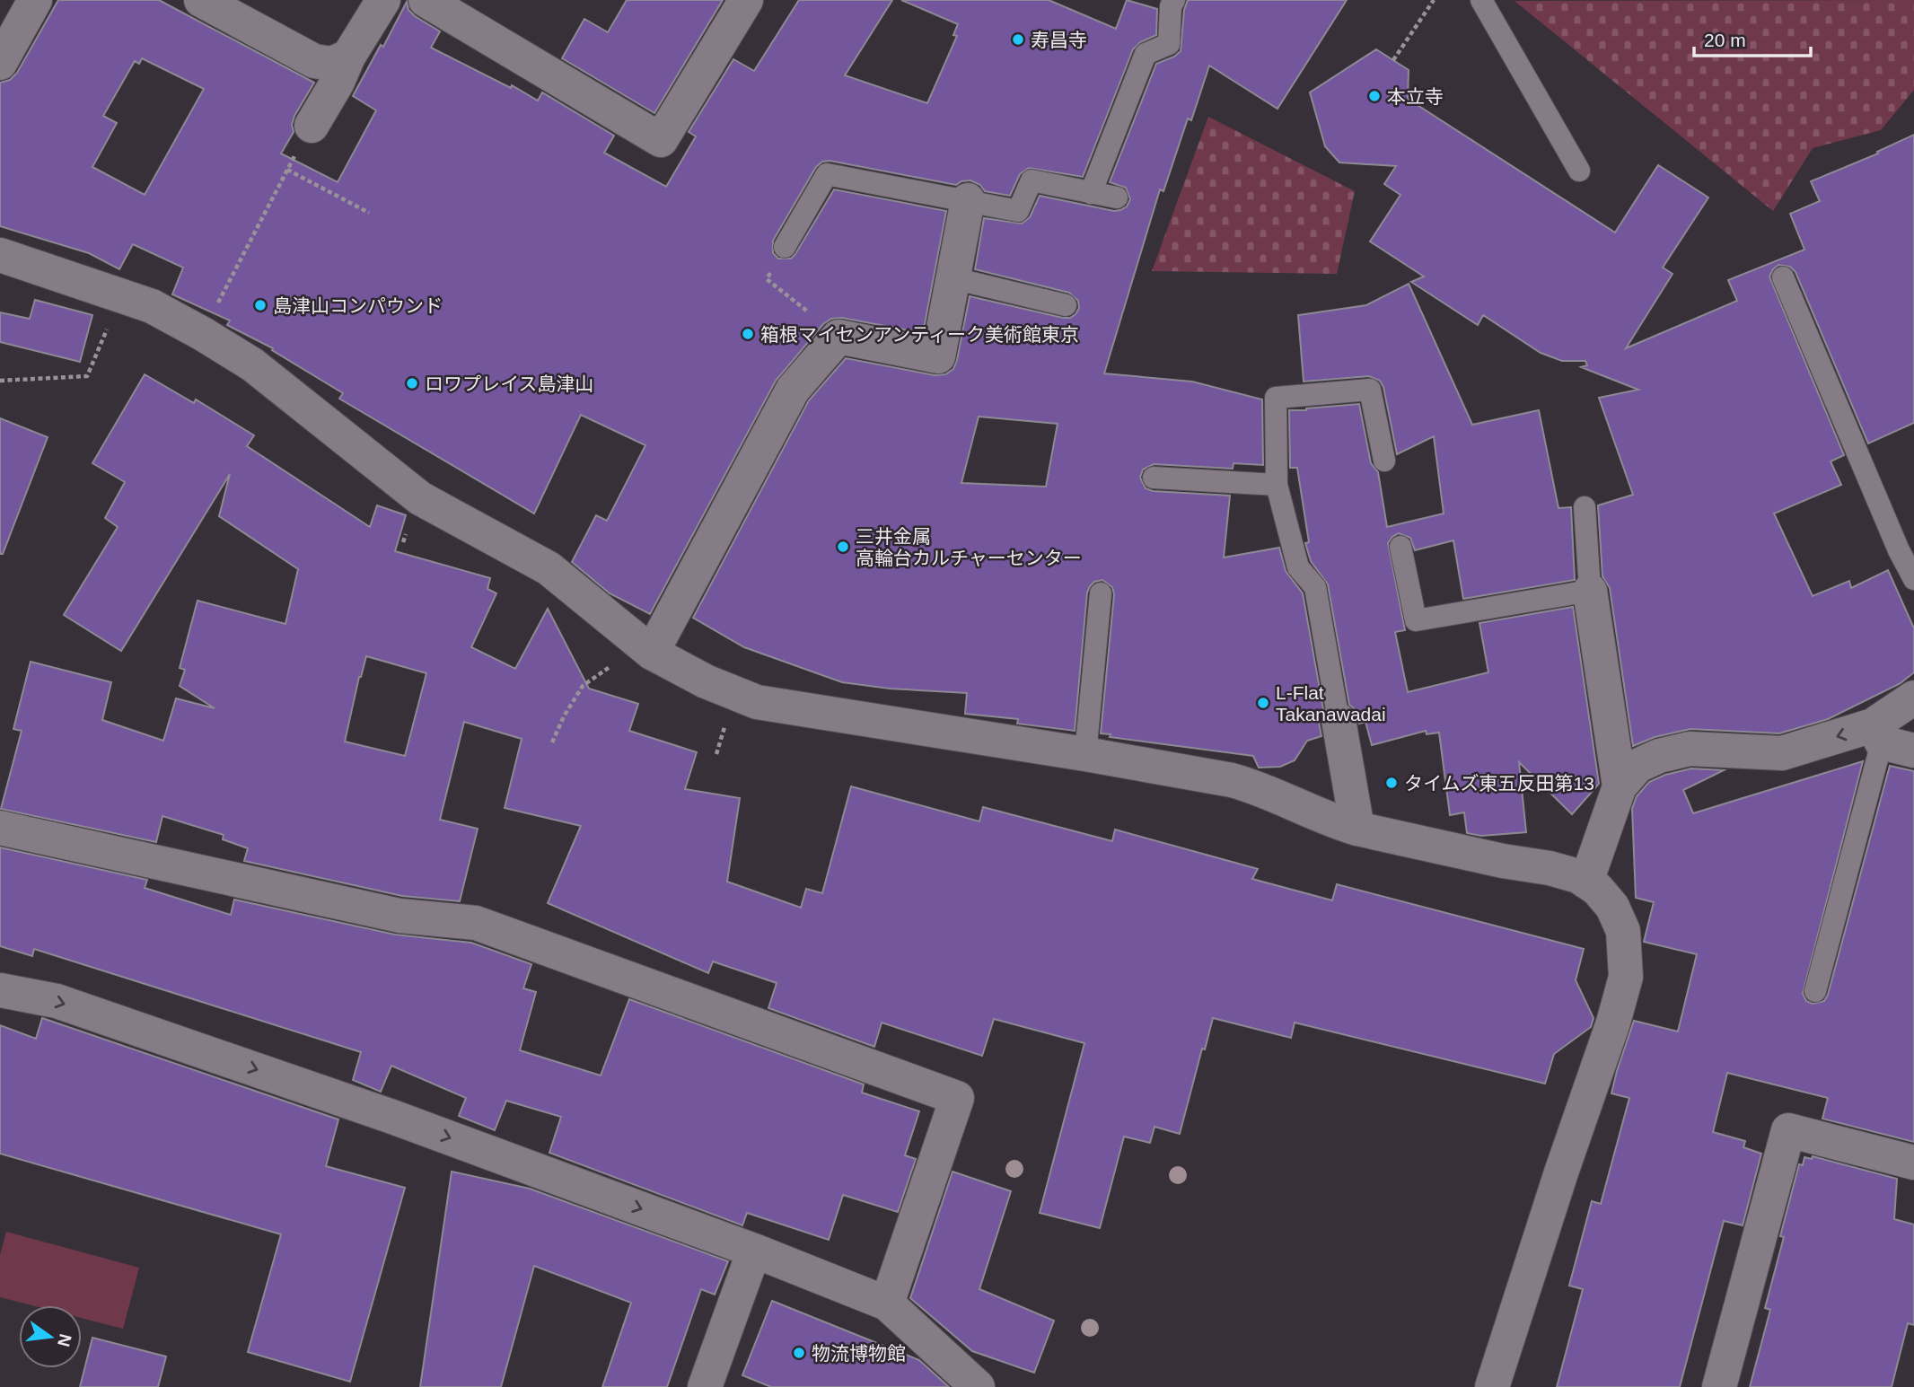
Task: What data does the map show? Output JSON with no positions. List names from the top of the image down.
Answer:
{
  "places": [
    "寿昌寺",
    "本立寺",
    "島津山コンパウンド",
    "箱根マイセンアンティーク美術館東京",
    "ロワプレイス島津山",
    "三井金属 高輪台カルチャーセンター",
    "L-Flat Takanawadai",
    "タイムズ東五反田第13",
    "物流博物館"
  ],
  "scale_bar": "20 m",
  "north": "right"
}
